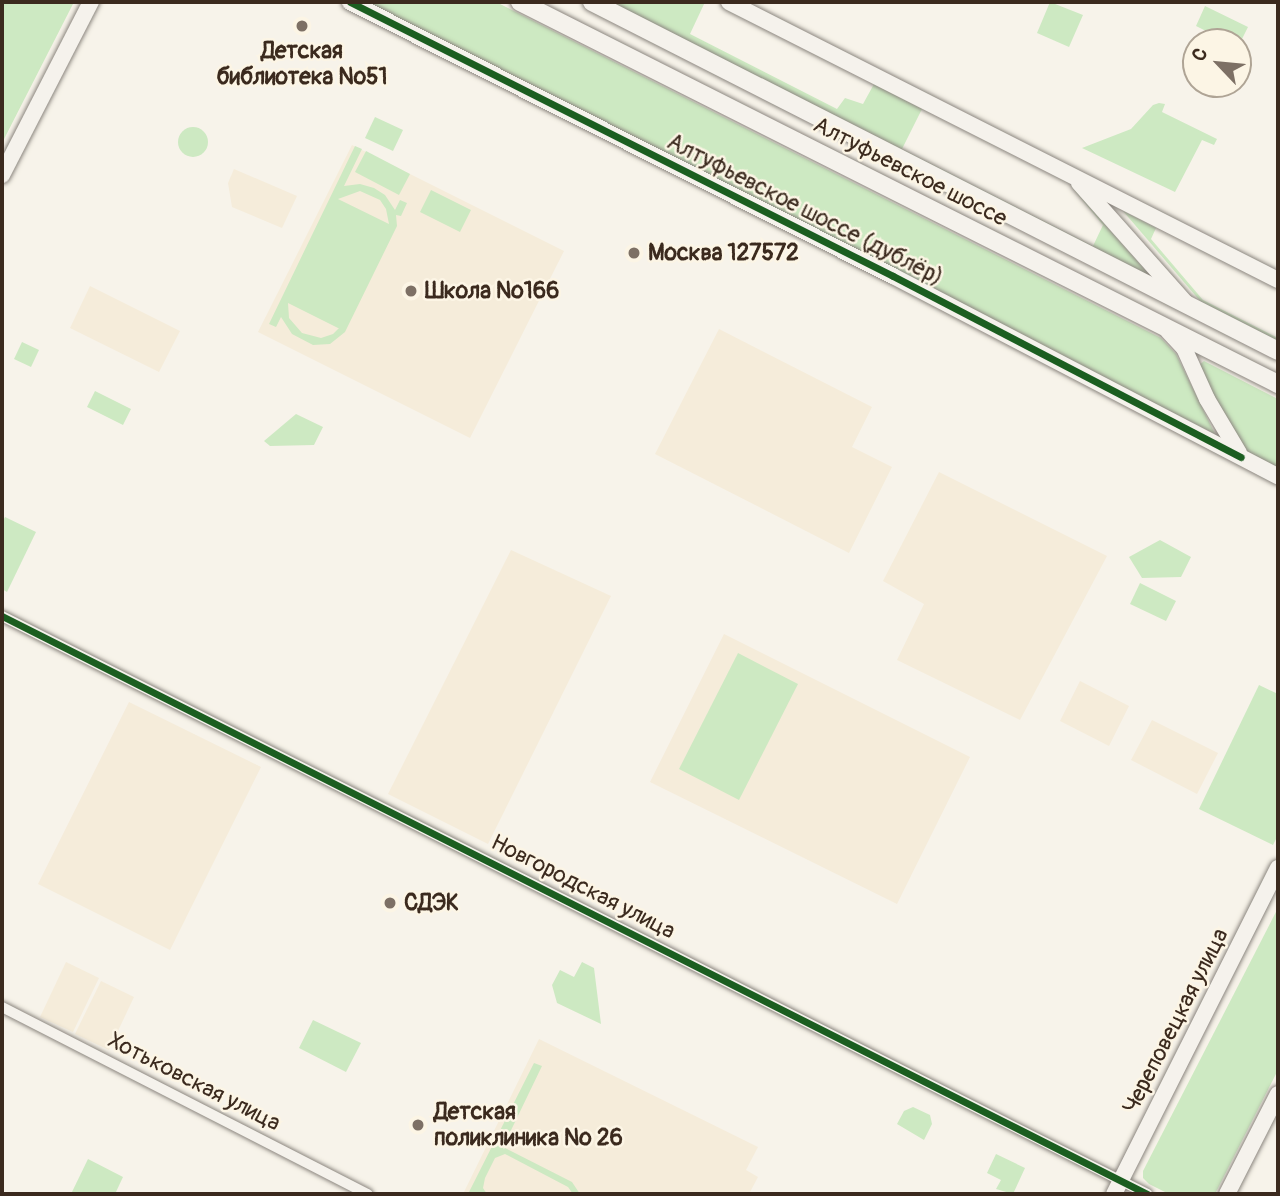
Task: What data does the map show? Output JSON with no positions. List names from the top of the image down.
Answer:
{
  "streets": {
    "main road": ["Алтуфьевское шоссе"],
    "street": [
      "Алтуфьевское шоссе (дублёр)",
      "Новгородская улица",
      "Череповецкая улица",
      "Хотьковская улица"
    ]
  },
  "crossings": [
    ["Новгородская улица", "Череповецкая улица"]
  ],
  "places": [
    "Детская библиотека №51",
    "Москва 127572",
    "Школа №166",
    "СДЭК",
    "Детская поликлиника № 26"
  ],
  "north": "top left"
}
